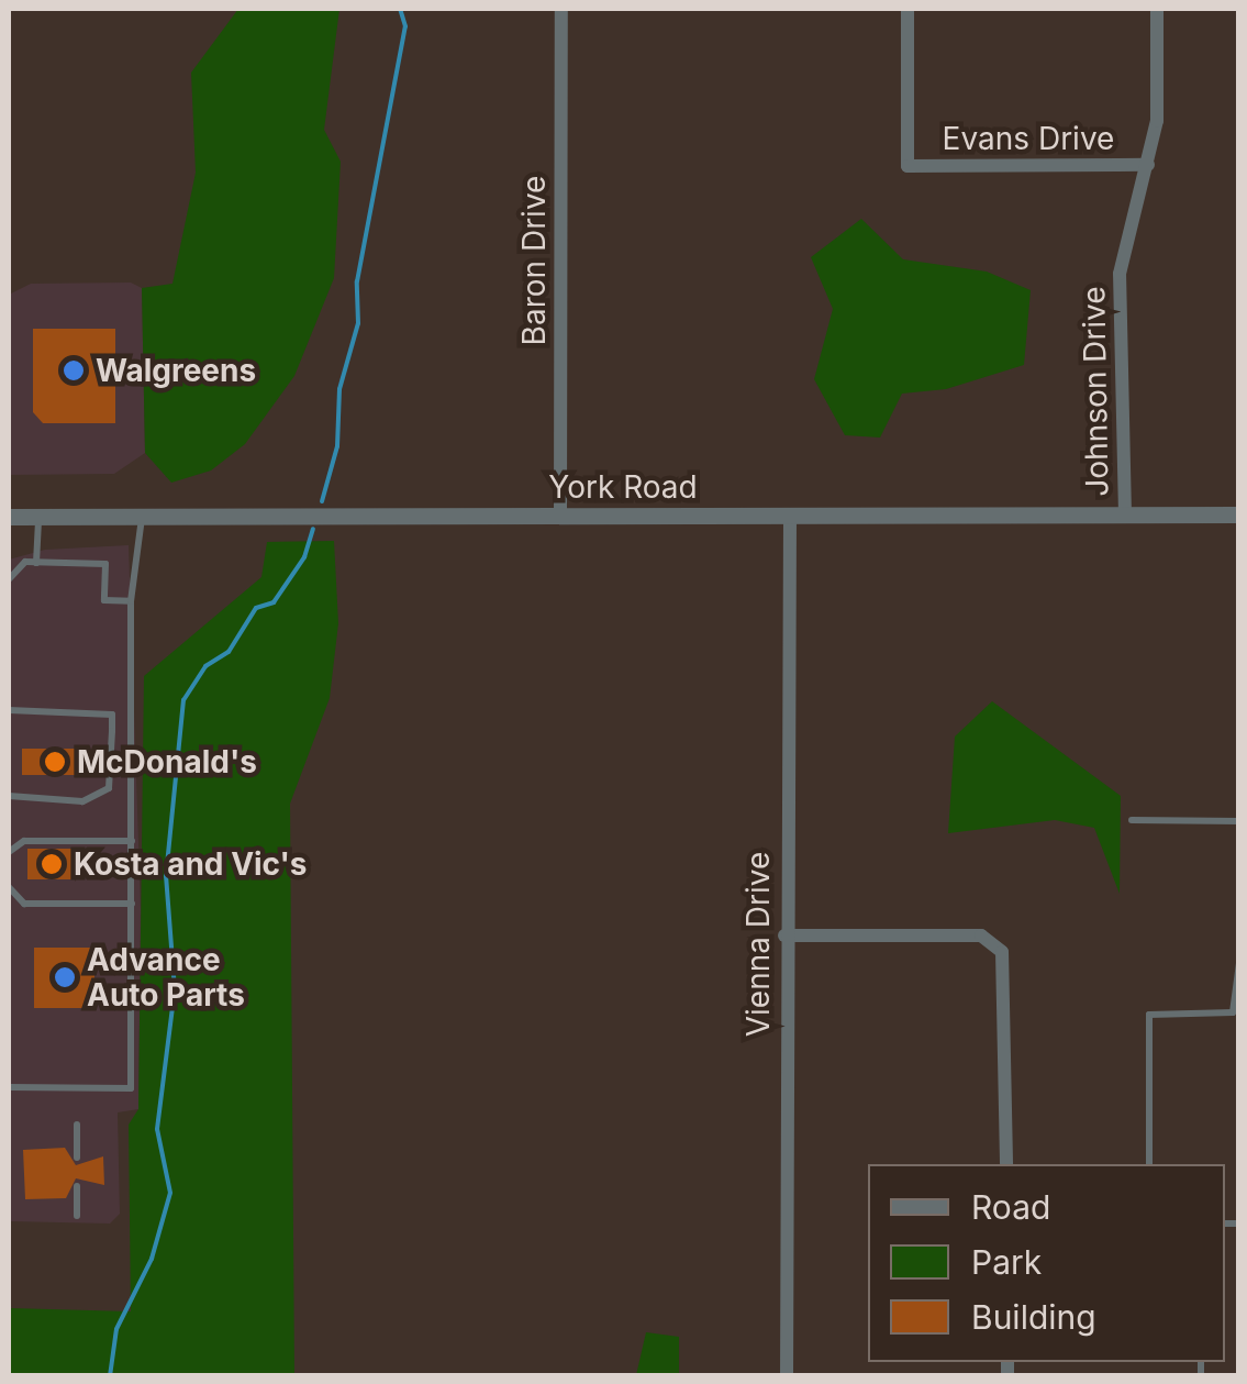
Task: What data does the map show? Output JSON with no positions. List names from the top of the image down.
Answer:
{
  "streets": {
    "street": [
      "Evans Drive",
      "Baron Drive",
      "Johnson Drive",
      "York Road",
      "Vienna Drive"
    ]
  },
  "crossings": [
    ["Evans Drive", "Johnson Drive"],
    ["Baron Drive", "York Road"],
    ["Johnson Drive", "York Road"],
    ["York Road", "Vienna Drive"]
  ],
  "places": [
    "Walgreens",
    "McDonald's",
    "Kosta and Vic's",
    "Advance Auto Parts"
  ],
  "legend": ["Road", "Park", "Building"]
}
